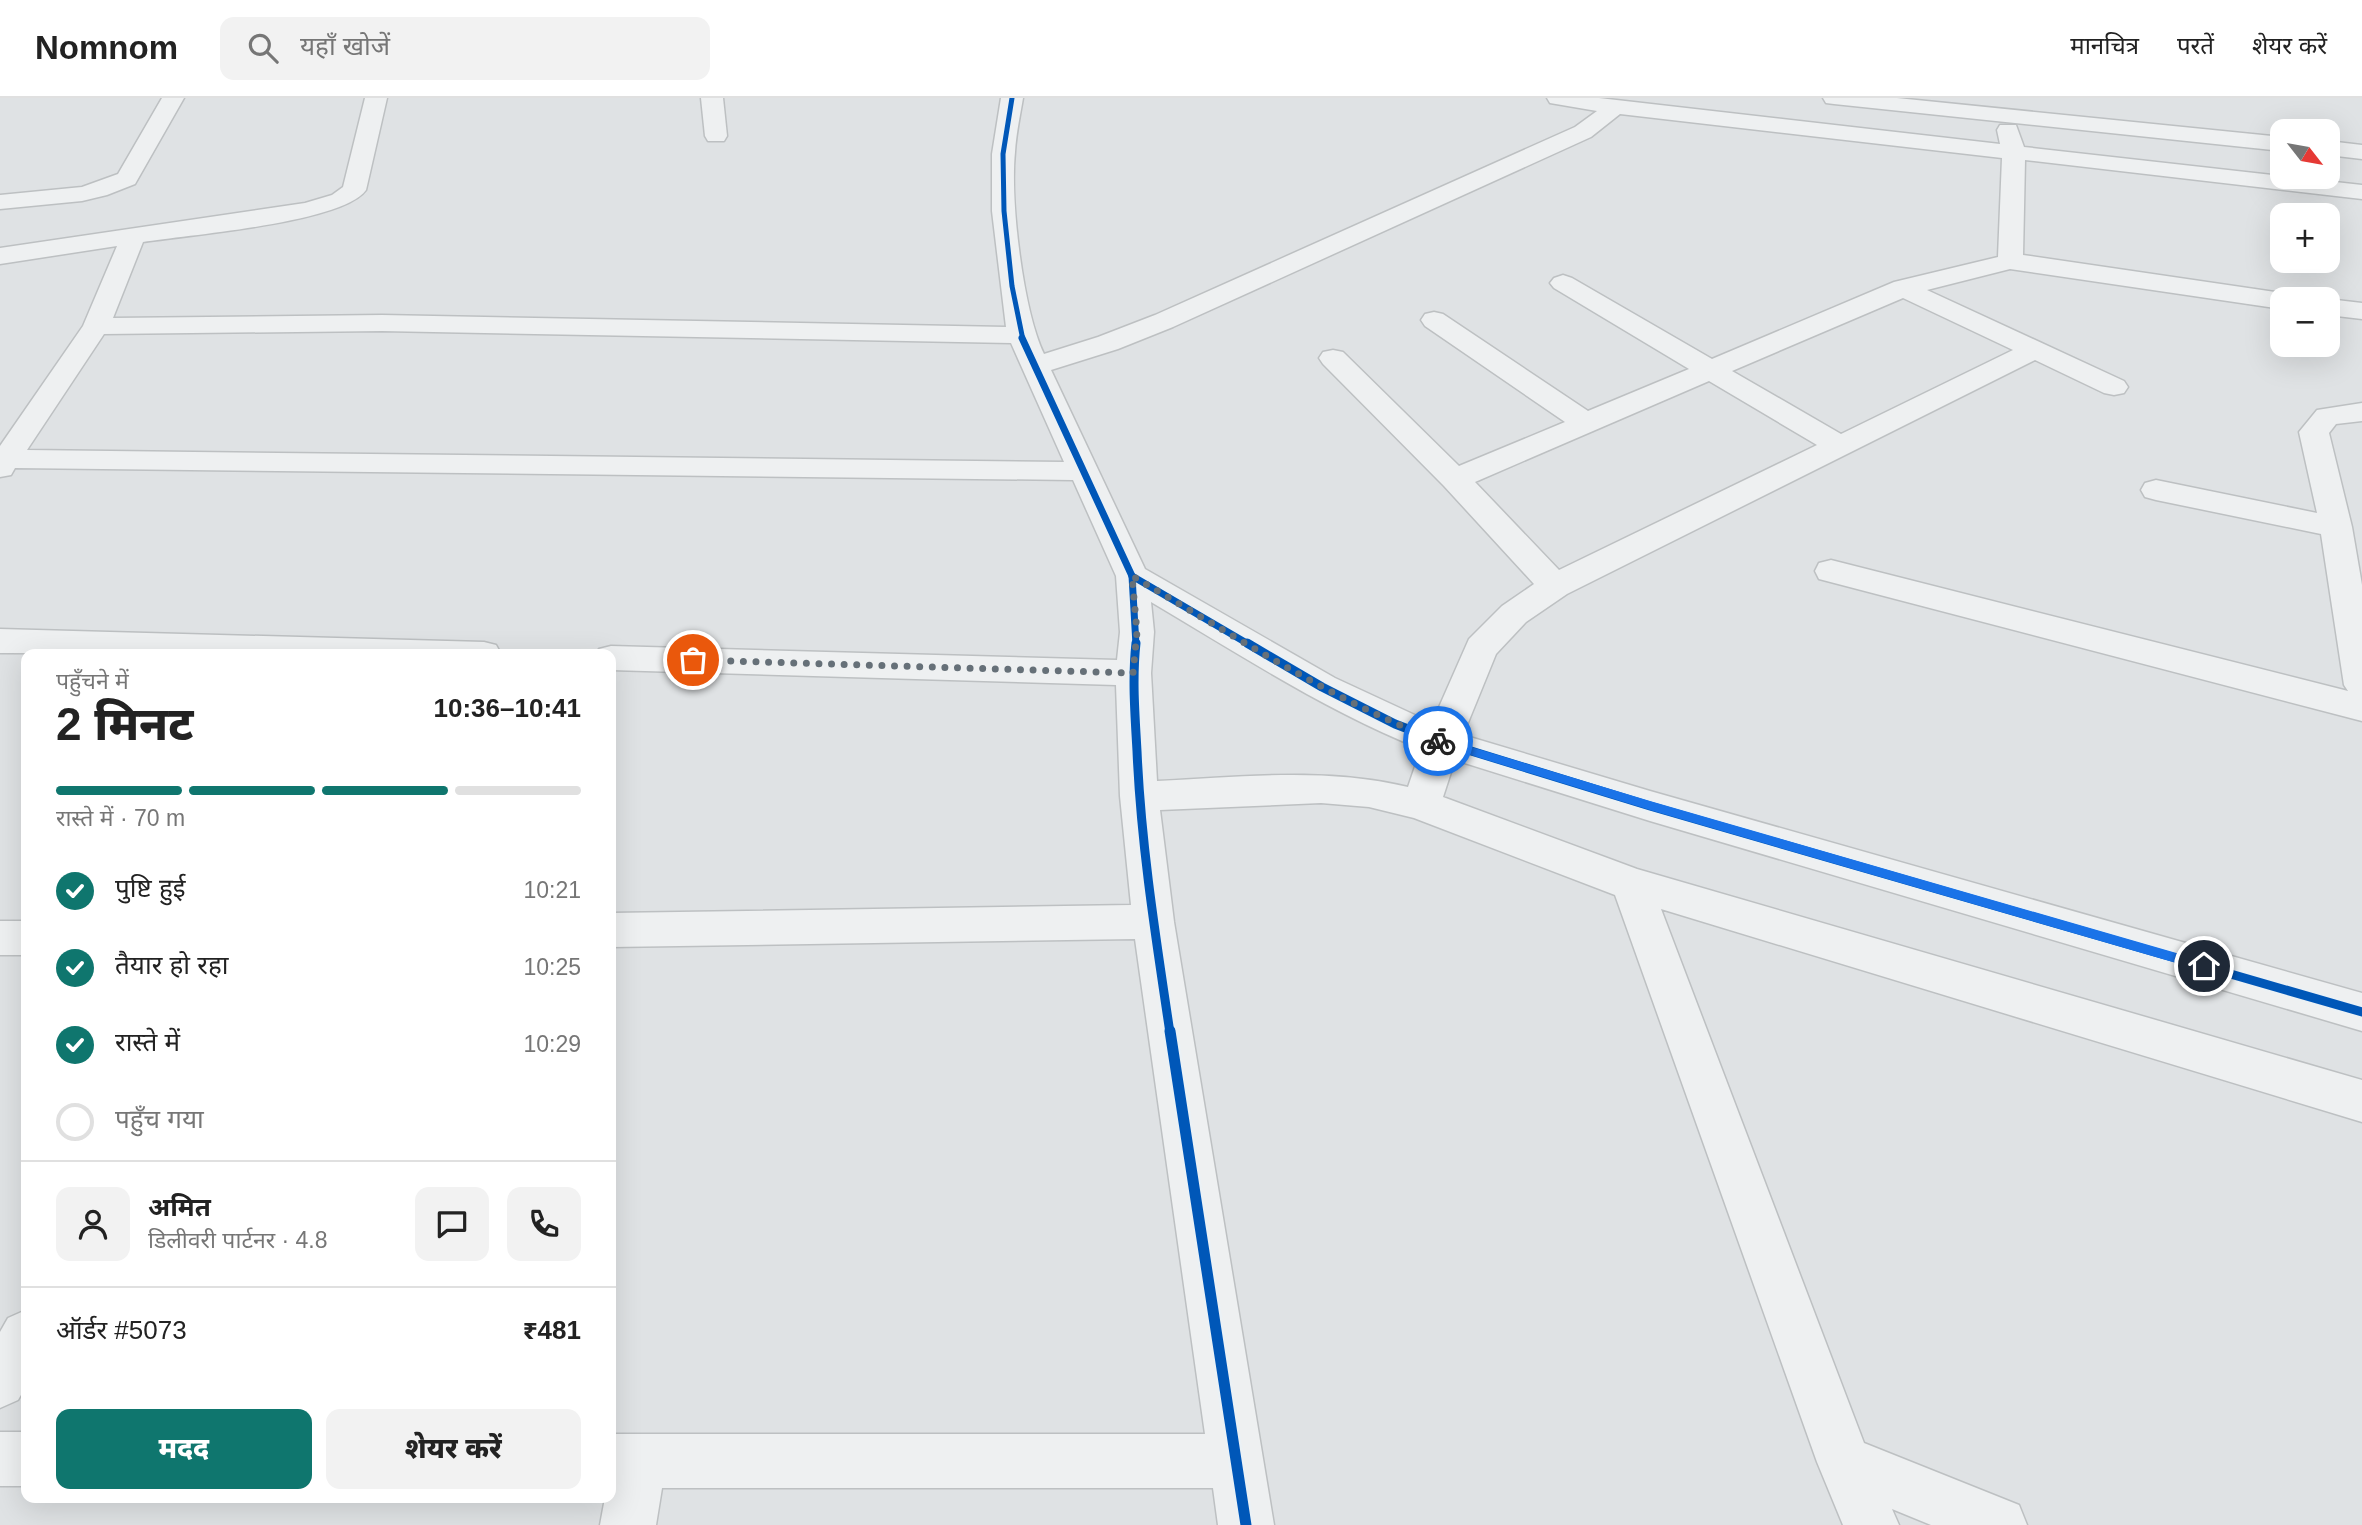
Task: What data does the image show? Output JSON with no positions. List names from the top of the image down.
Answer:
{
  "north": "bottom right",
  "page": {
    "header": "Nomnom",
    "search": "यहाँ खोजें",
    "nav": ["मानचित्र", "परतें", "शेयर करें"],
    "map_buttons": ["+", "−"],
    "heading": ["2 मिनट", "पहुँचने में", "10:36–10:41"],
    "panel": [
      "अमित",
      "डिलीवरी पार्टनर · 4.8",
      "ऑर्डर #5073",
      "₹481"
    ],
    "bar": "रास्ते में · 70 m",
    "list": [
      ["पुष्टि हुई", "10:21"],
      ["तैयार हो रहा", "10:25"],
      ["रास्ते में", "10:29"],
      "पहुँच गया"
    ],
    "buttons": ["मदद", "शेयर करें"]
  }
}
